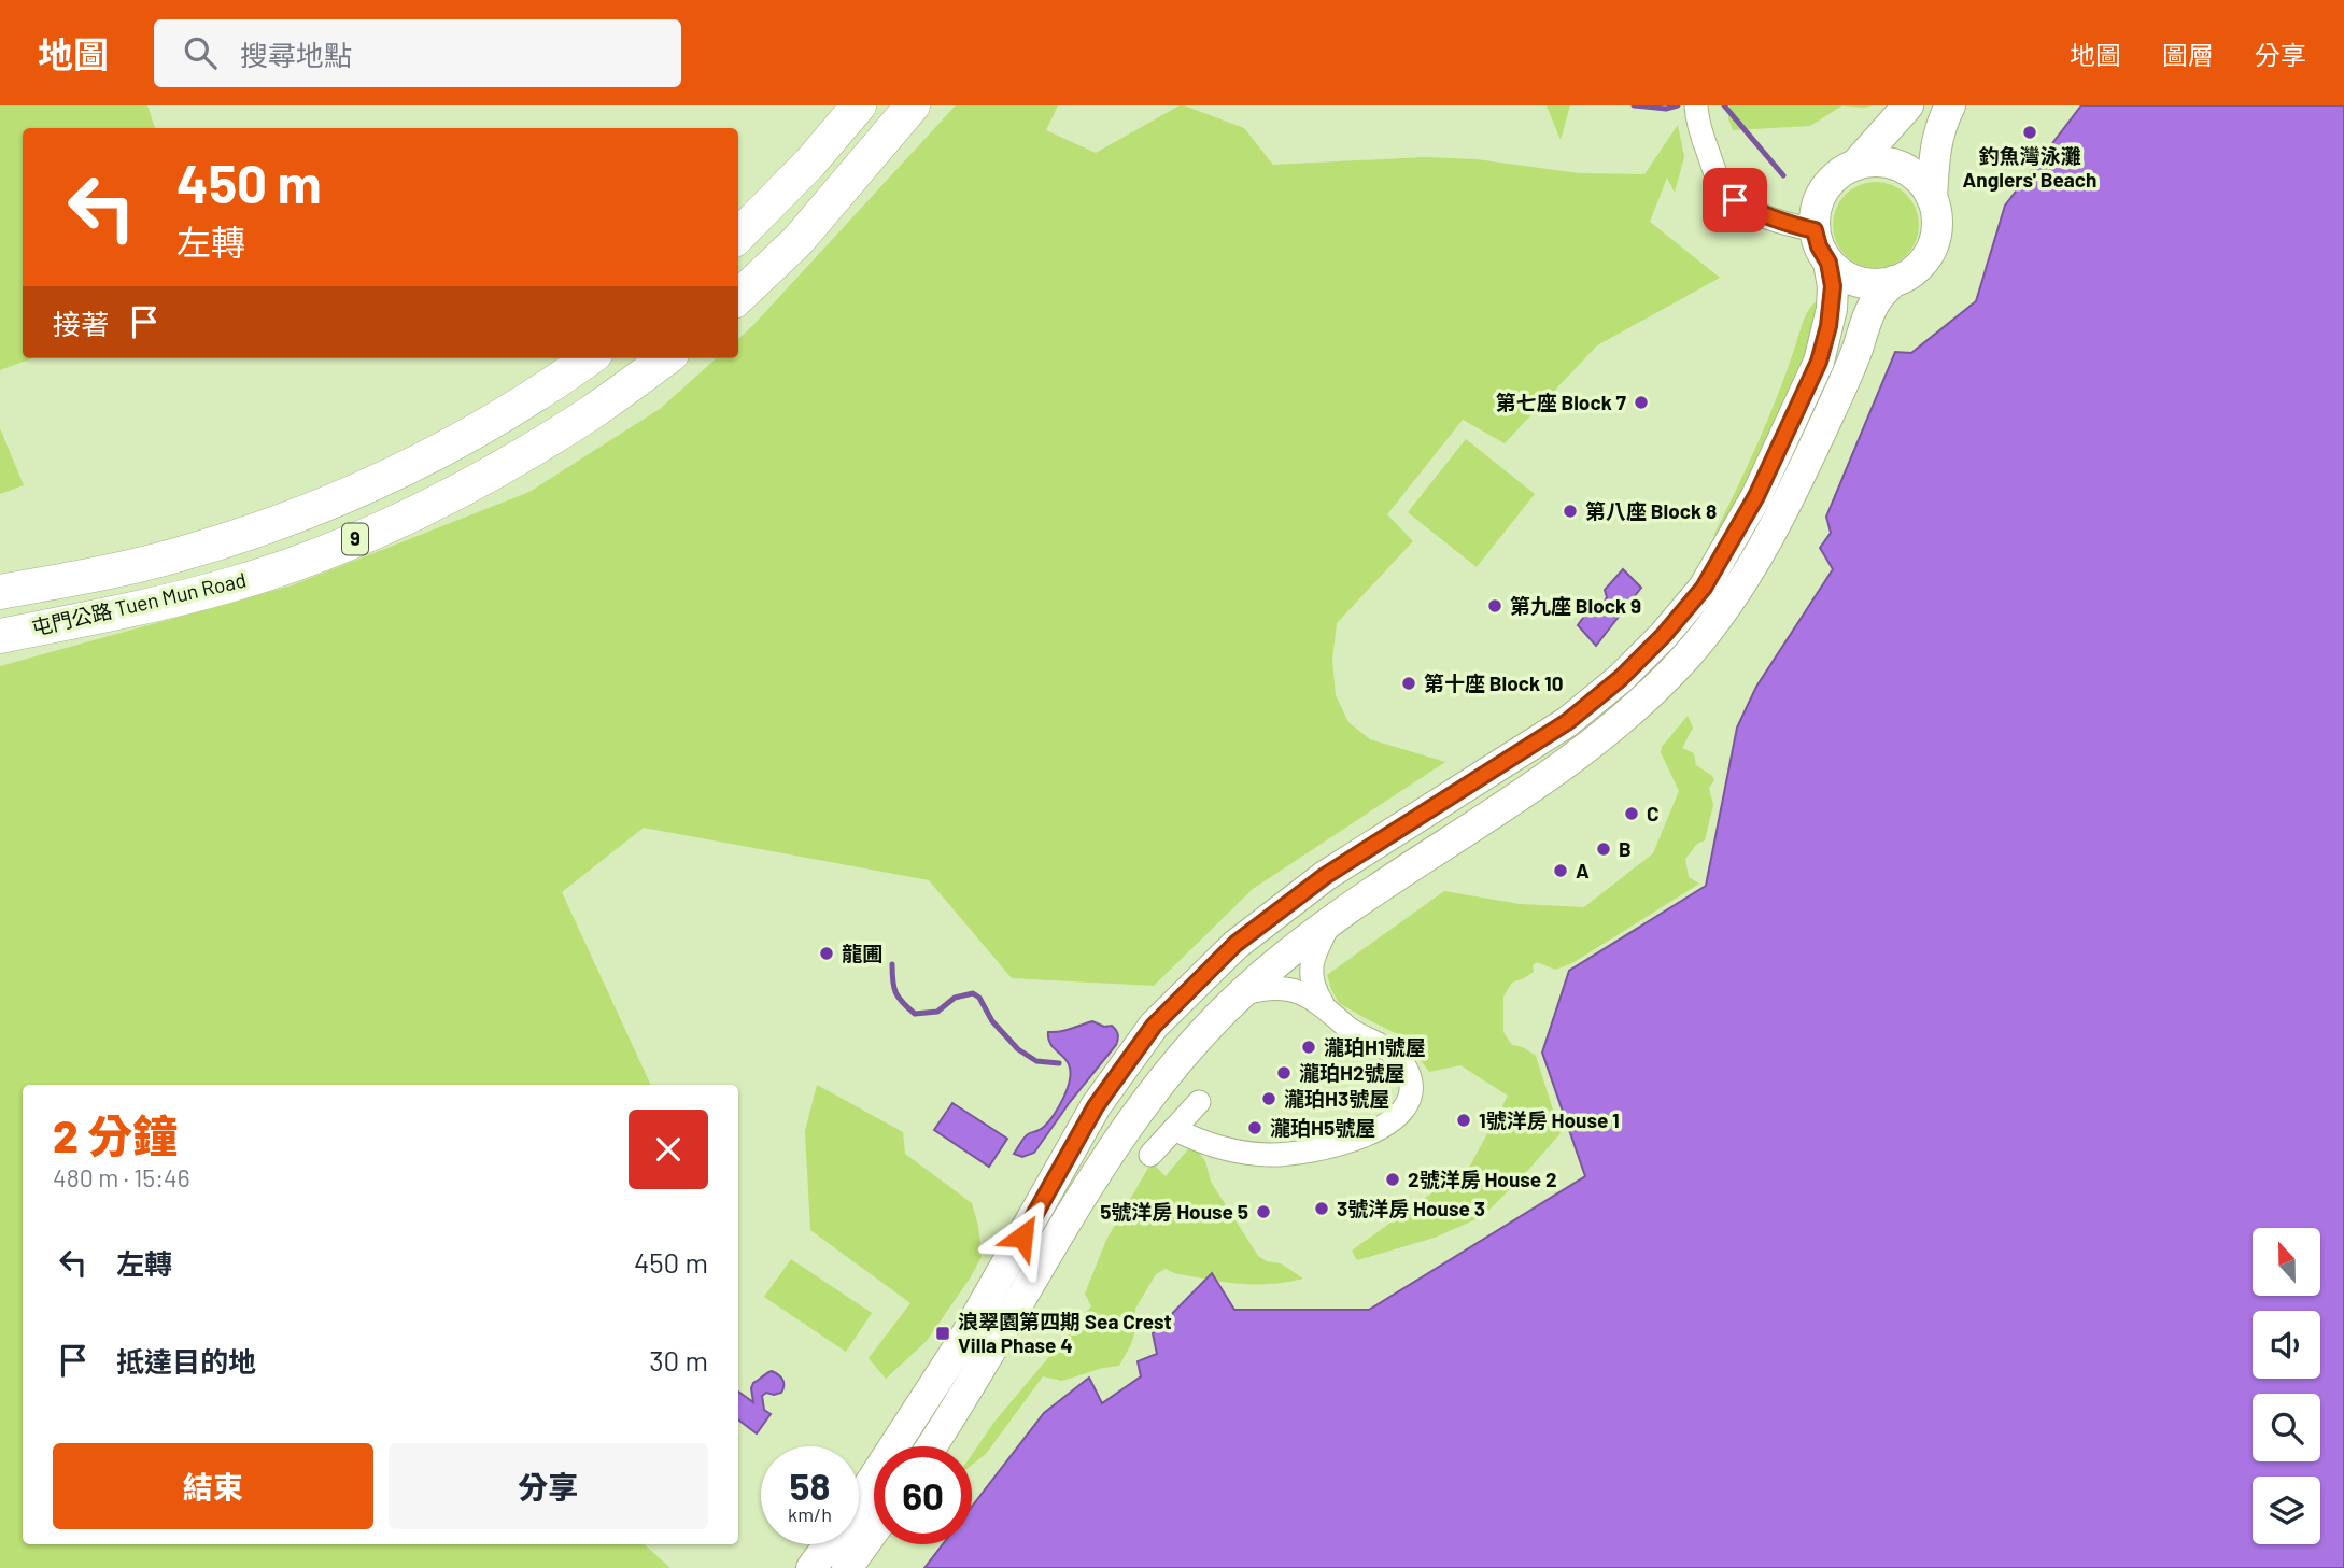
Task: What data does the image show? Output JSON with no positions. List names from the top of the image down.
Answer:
{
  "streets": {
    "highway": ["9", "屯門公路 Tuen Mun Road"]
  },
  "places": {
    "other": [
      "釣魚灣泳灘 Anglers' Beach",
      "第七座 Block 7",
      "第八座 Block 8",
      "第九座 Block 9",
      "第十座 Block 10",
      "C",
      "B",
      "A",
      "龍圃",
      "瀧珀H1號屋",
      "瀧珀H2號屋",
      "瀧珀H3號屋",
      "1號洋房 House 1",
      "瀧珀H5號屋",
      "2號洋房 House 2",
      "3號洋房 House 3",
      "5號洋房 House 5"
    ],
    "transit": ["浪翠園第四期 Sea Crest Villa Phase 4"]
  },
  "north": "top",
  "page": {
    "header": "地圖",
    "search": "搜尋地點",
    "nav": ["地圖", "圖層", "分享"],
    "turn": ["450 m", "左轉"],
    "then": "接著",
    "heading": ["2 分鐘", "480 m · 15:46"],
    "list": [
      {
        "name": "左轉",
        "value": "450 m"
      },
      {
        "name": "抵達目的地",
        "value": "30 m"
      }
    ],
    "buttons": ["結束", "分享"],
    "speed": "58 km/h",
    "limit": "60"
  }
}
